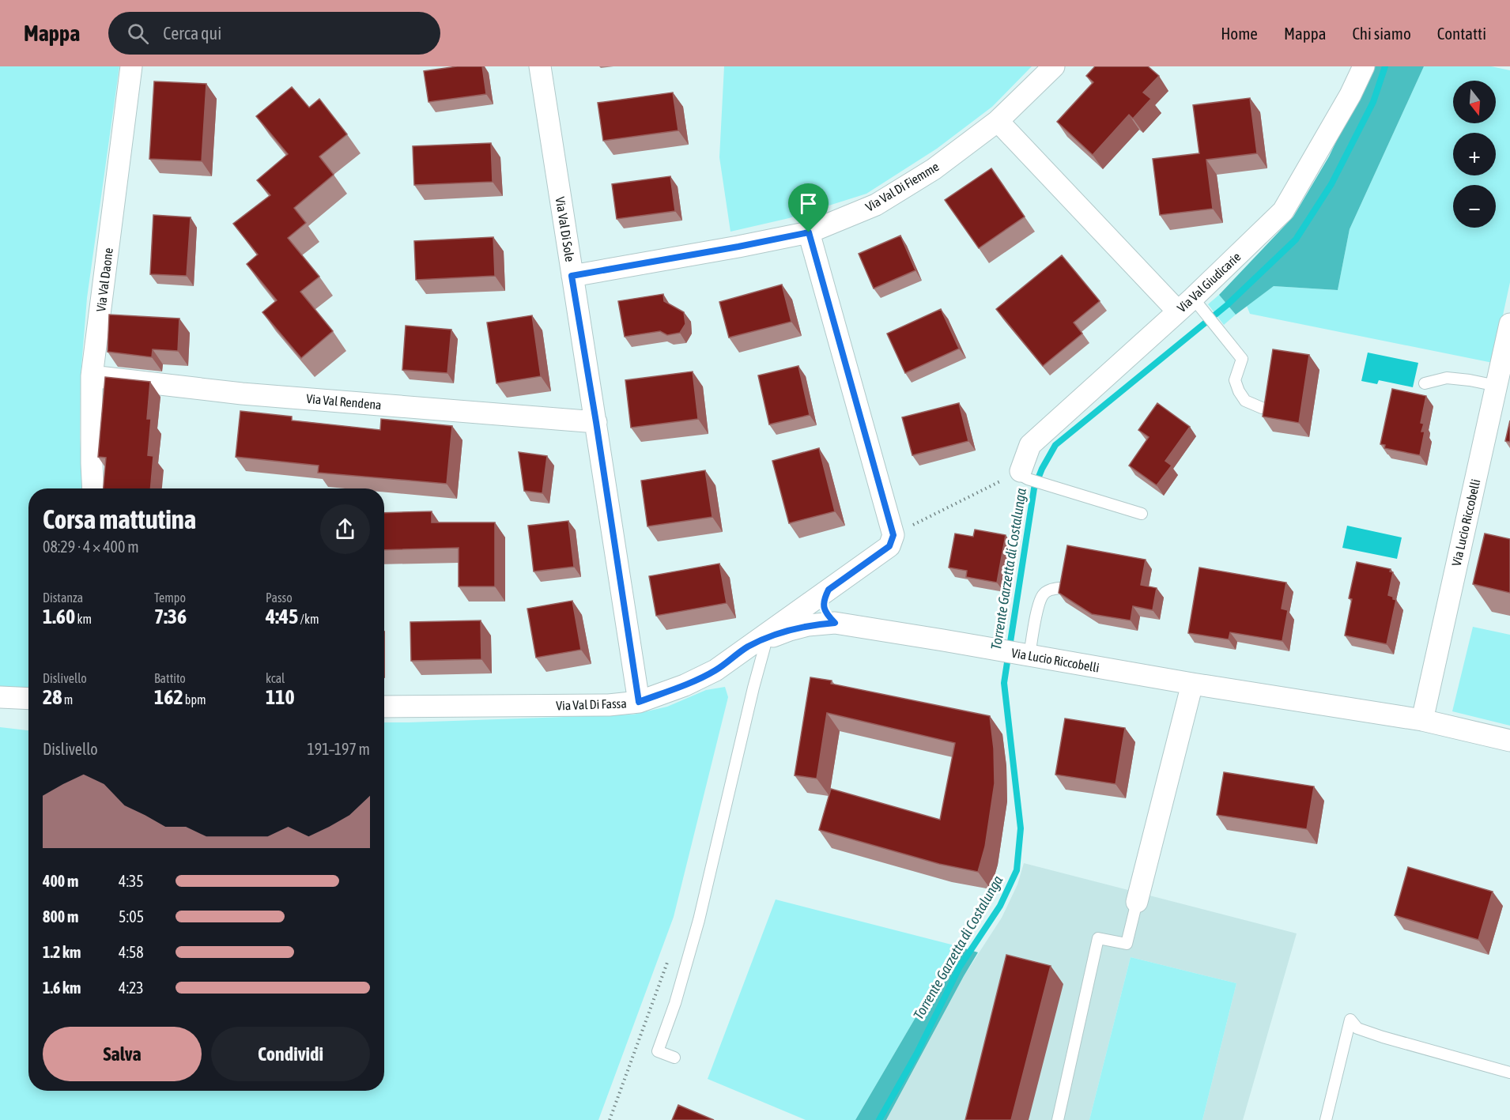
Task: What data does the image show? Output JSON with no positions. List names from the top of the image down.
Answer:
{
  "streets": {
    "street": [
      "Via Val Di Fiemme",
      "Via Val Di Sole",
      "Via Val Daone",
      "Via Val Giudicarie",
      "Via Val Rendena",
      "Via Lucio Riccobelli",
      "Via Val Di Fassa"
    ]
  },
  "crossings": [
    ["Via Val Di Fiemme", "Via Val Di Sole"],
    ["Via Val Di Fiemme", "Via Val Di Fassa"],
    ["Via Val Di Sole", "Via Val Rendena"],
    ["Via Val Di Sole", "Via Val Di Fassa"],
    ["Via Val Daone", "Via Val Rendena"],
    ["Via Lucio Riccobelli", "Via Val Di Fassa"]
  ],
  "water": ["Torrente Garzetta di Costalunga"],
  "north": "bottom",
  "page": {
    "header": "Mappa",
    "search": "Cerca qui",
    "nav": [
      "Home",
      "Mappa",
      "Chi siamo",
      "Contatti"
    ],
    "map_buttons": ["+", "−"],
    "heading": ["Corsa mattutina", "08:29 · 4 × 400 m"],
    "stats": [
      ["Distanza", "1.60 km"],
      ["Tempo", "7:36"],
      ["Passo", "4:45 /km"],
      ["Dislivello", "28 m"],
      ["Battito", "162 bpm"],
      ["kcal", "110"]
    ],
    "chart": ["Dislivello", "191–197 m"],
    "list": [
      {
        "name": "400 m",
        "note": "4:35"
      },
      {
        "name": "800 m",
        "note": "5:05"
      },
      {
        "name": "1.2 km",
        "note": "4:58"
      },
      {
        "name": "1.6 km",
        "note": "4:23"
      }
    ],
    "buttons": ["Salva", "Condividi"]
  }
}
